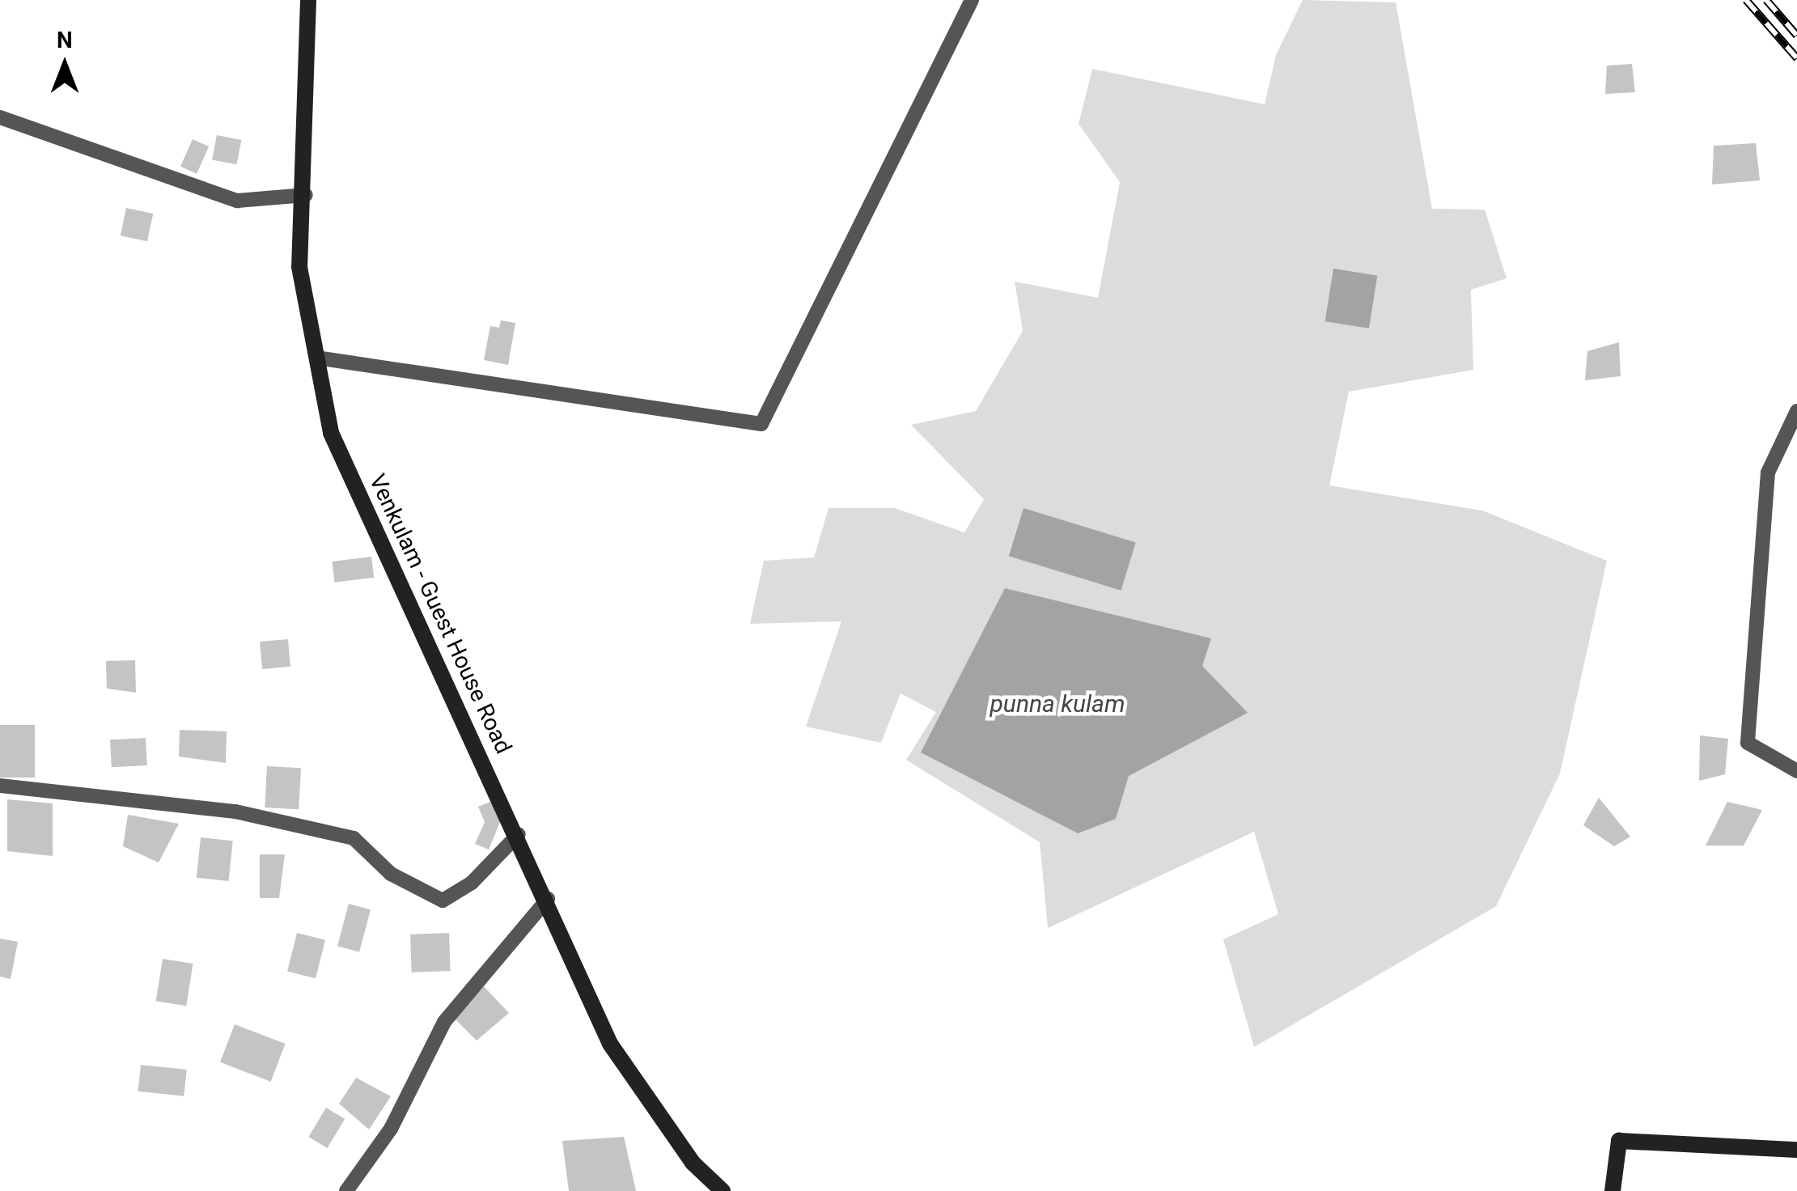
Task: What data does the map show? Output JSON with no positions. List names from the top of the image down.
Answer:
{
  "streets": {
    "main road": ["Venkulam - Guest House Road"]
  },
  "water": ["punna kulam"],
  "north": "top"
}
